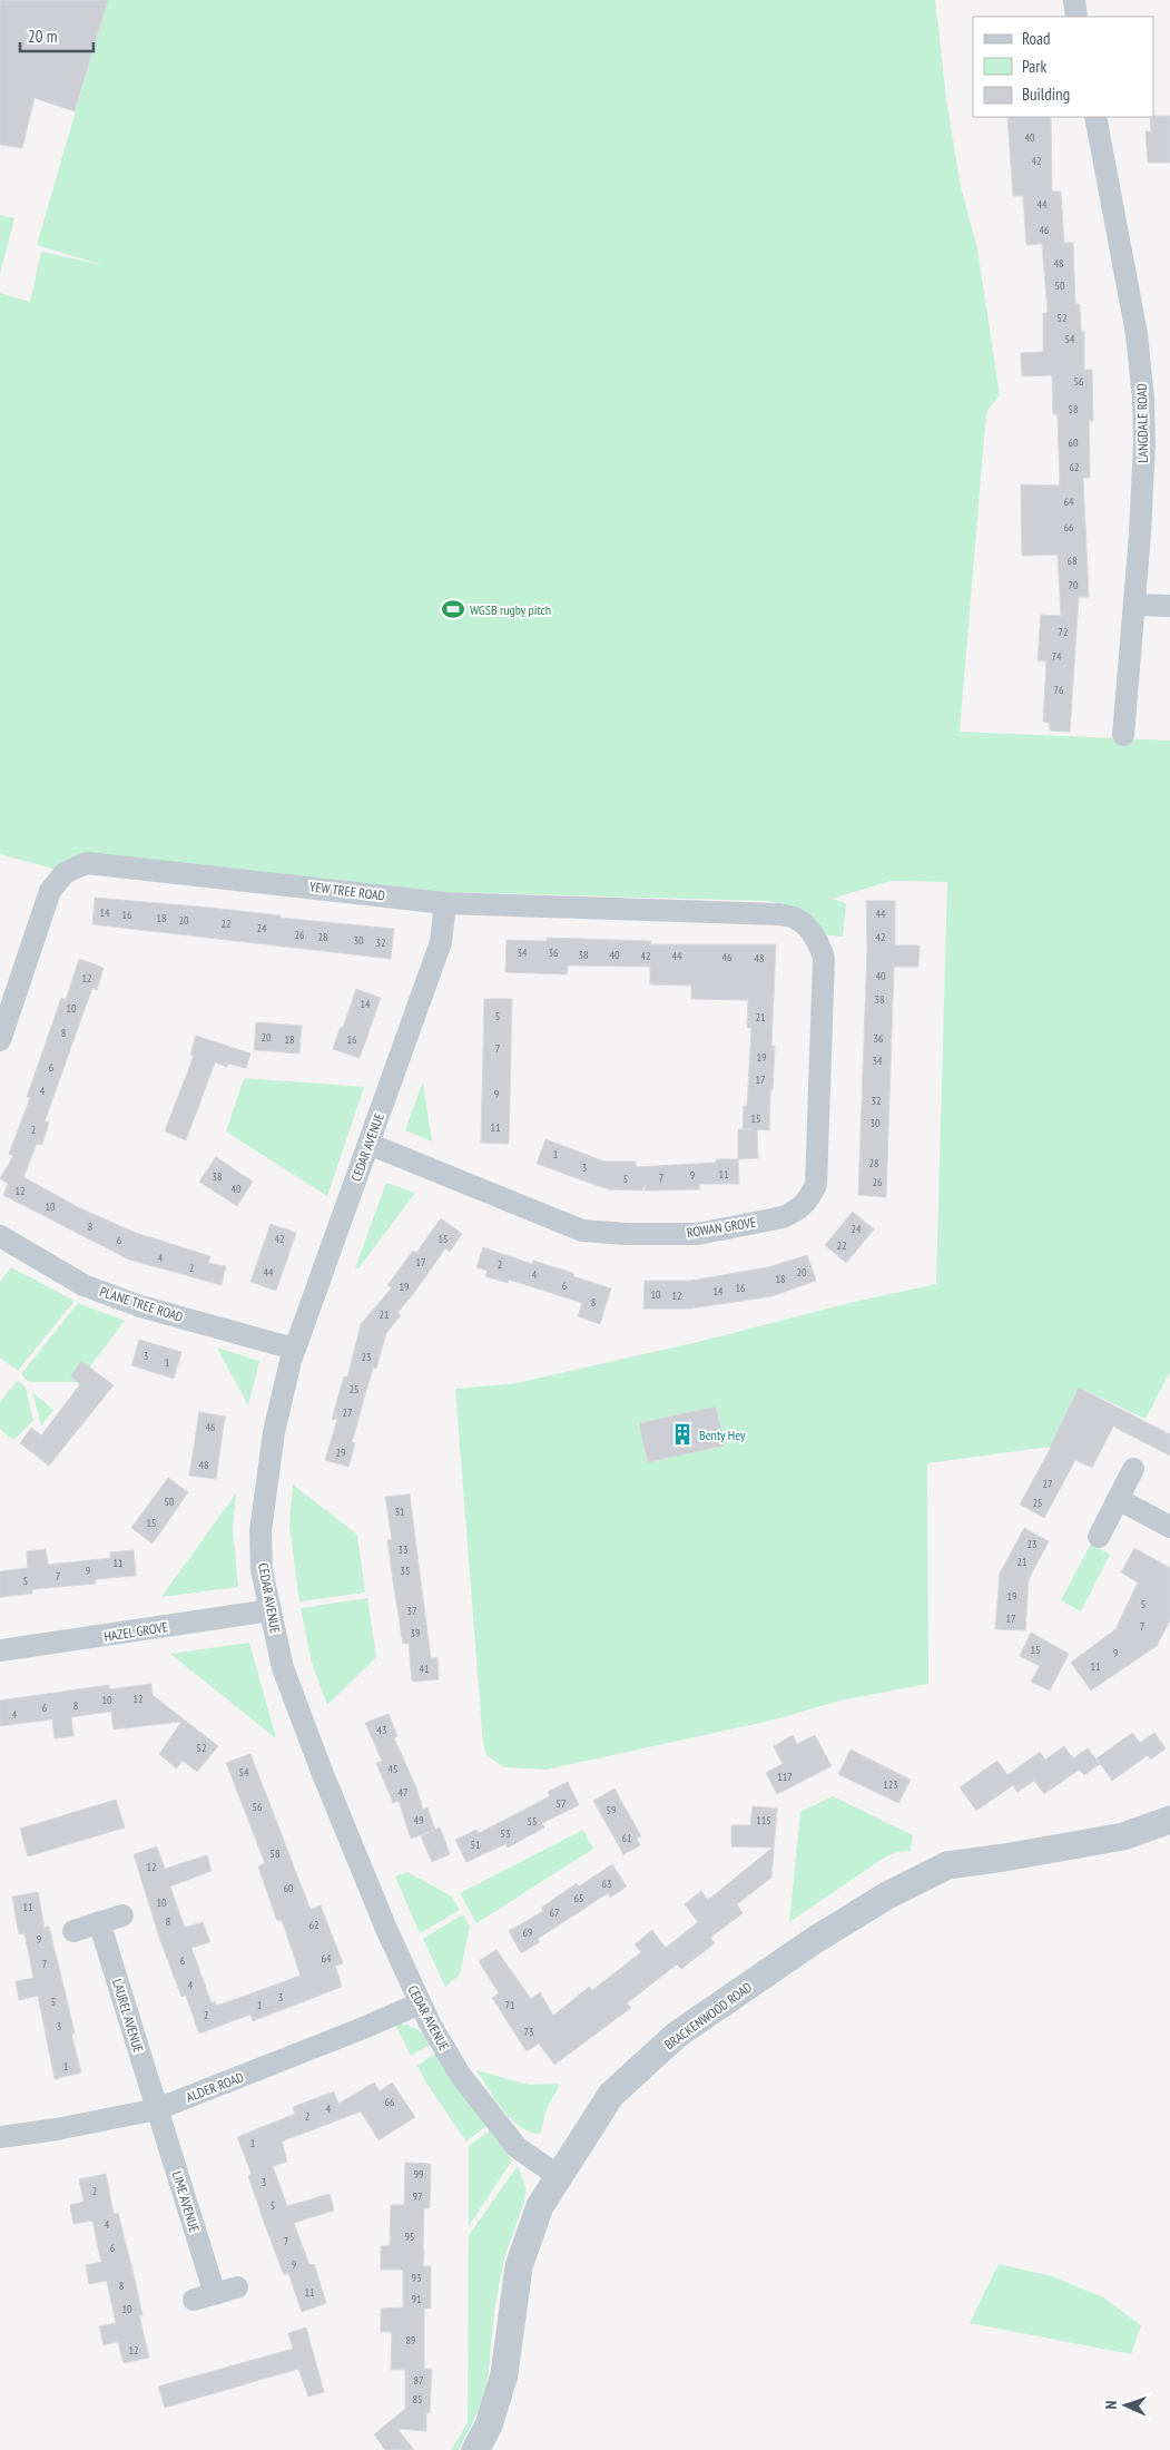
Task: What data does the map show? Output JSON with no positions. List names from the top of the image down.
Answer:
{
  "streets": {
    "street": [
      "LANGDALE ROAD",
      "YEW TREE ROAD",
      "CEDAR AVENUE",
      "ROWAN GROVE",
      "PLANE TREE ROAD",
      "HAZEL GROVE",
      "LAUREL AVENUE",
      "BRACKENWOOD ROAD",
      "ALDER ROAD",
      "LIME AVENUE"
    ]
  },
  "crossings": [
    ["YEW TREE ROAD", "CEDAR AVENUE"],
    ["YEW TREE ROAD", "ROWAN GROVE"],
    ["CEDAR AVENUE", "ROWAN GROVE"],
    ["CEDAR AVENUE", "PLANE TREE ROAD"],
    ["CEDAR AVENUE", "HAZEL GROVE"],
    ["CEDAR AVENUE", "BRACKENWOOD ROAD"],
    ["CEDAR AVENUE", "ALDER ROAD"],
    ["LAUREL AVENUE", "ALDER ROAD"],
    ["LAUREL AVENUE", "LIME AVENUE"],
    ["ALDER ROAD", "LIME AVENUE"]
  ],
  "places": {
    "sports": ["WGSB rugby pitch"],
    "building": ["Benty Hey"]
  },
  "house_numbers": [
    "40",
    "42",
    "44",
    "46",
    "48",
    "50",
    "52",
    "54",
    "56",
    "58",
    "60",
    "62",
    "64",
    "66",
    "68",
    "70",
    "72",
    "74",
    "76",
    "14",
    "44",
    "16",
    "18",
    "20",
    "22",
    "24",
    "26",
    "28",
    "42",
    "30",
    "32",
    "34",
    "36",
    "38",
    "40",
    "42",
    "44",
    "46",
    "48",
    "40",
    "12",
    "38",
    "14",
    "10",
    "5",
    "21",
    "8",
    "20",
    "36",
    "18",
    "16",
    "7",
    "19",
    "34",
    "6",
    "17",
    "4",
    "9",
    "32",
    "15",
    "30",
    "11",
    "2",
    "1",
    "28",
    "3",
    "11",
    "9",
    "38",
    "7",
    "5",
    "26",
    "40",
    "12",
    "10",
    "8",
    "24",
    "42",
    "15",
    "6",
    "22",
    "4",
    "17",
    "2",
    "2",
    "44",
    "20",
    "4",
    "18",
    "6",
    "19",
    "16",
    "14",
    "10",
    "12",
    "8",
    "21",
    "3",
    "23",
    "1",
    "25",
    "27",
    "46",
    "29",
    "48",
    "27",
    "50",
    "25",
    "31",
    "15",
    "23",
    "33",
    "21",
    "11",
    "9",
    "35",
    "7",
    "5",
    "19",
    "5",
    "37",
    "17",
    "7",
    "39",
    "15",
    "9",
    "11",
    "41",
    "12",
    "10",
    "8",
    "6",
    "4",
    "43",
    "52",
    "45",
    "54",
    "117",
    "123",
    "47",
    "57",
    "56",
    "59",
    "49",
    "115",
    "55",
    "53",
    "61",
    "51",
    "58",
    "12",
    "63",
    "60",
    "65",
    "10",
    "11",
    "67",
    "8",
    "62",
    "69",
    "9",
    "64",
    "6",
    "7",
    "4",
    "3",
    "5",
    "1",
    "71",
    "2",
    "3",
    "73",
    "1",
    "66",
    "4",
    "2",
    "1",
    "99",
    "3",
    "2",
    "97",
    "5",
    "4",
    "95",
    "7",
    "6",
    "9",
    "93",
    "8",
    "11",
    "91",
    "10",
    "89",
    "12",
    "87",
    "85"
  ],
  "legend": ["Road", "Park", "Building"],
  "scale_bar": "20 m",
  "north": "left"
}
